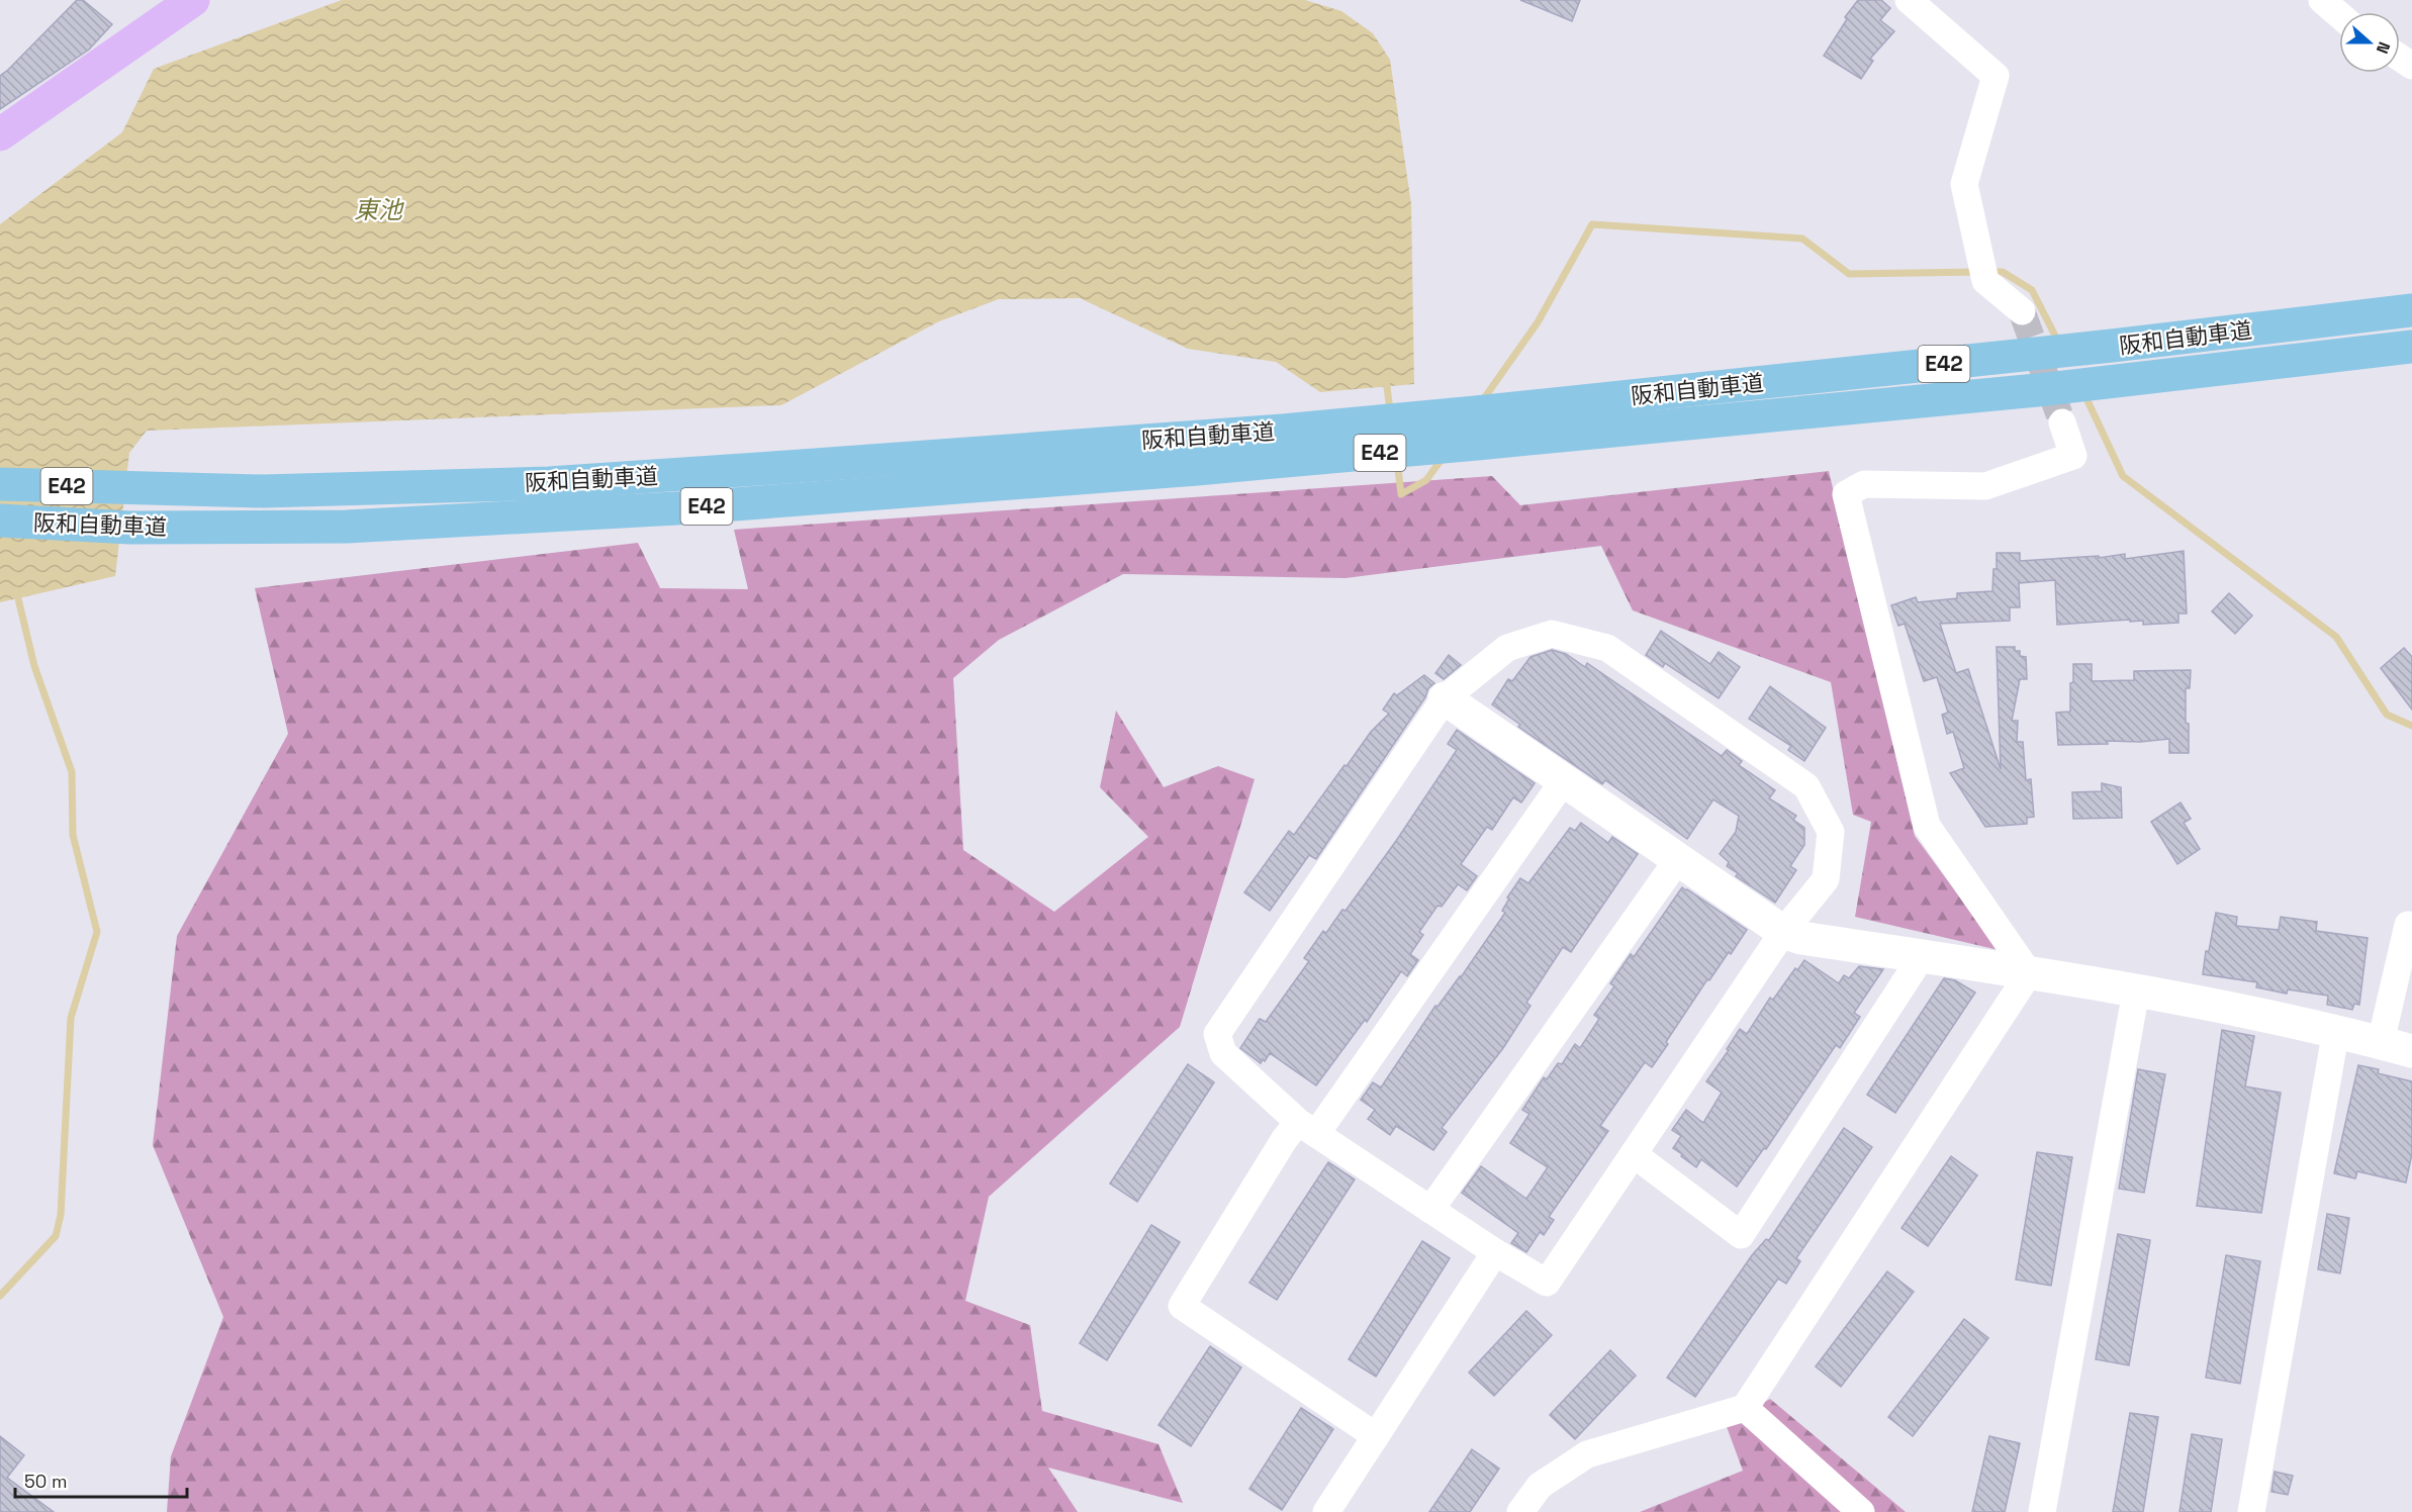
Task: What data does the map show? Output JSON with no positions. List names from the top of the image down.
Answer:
{
  "streets": {
    "highway": ["阪和自動車道", "E42"]
  },
  "water": ["東池"],
  "scale_bar": "50 m",
  "north": "right"
}
